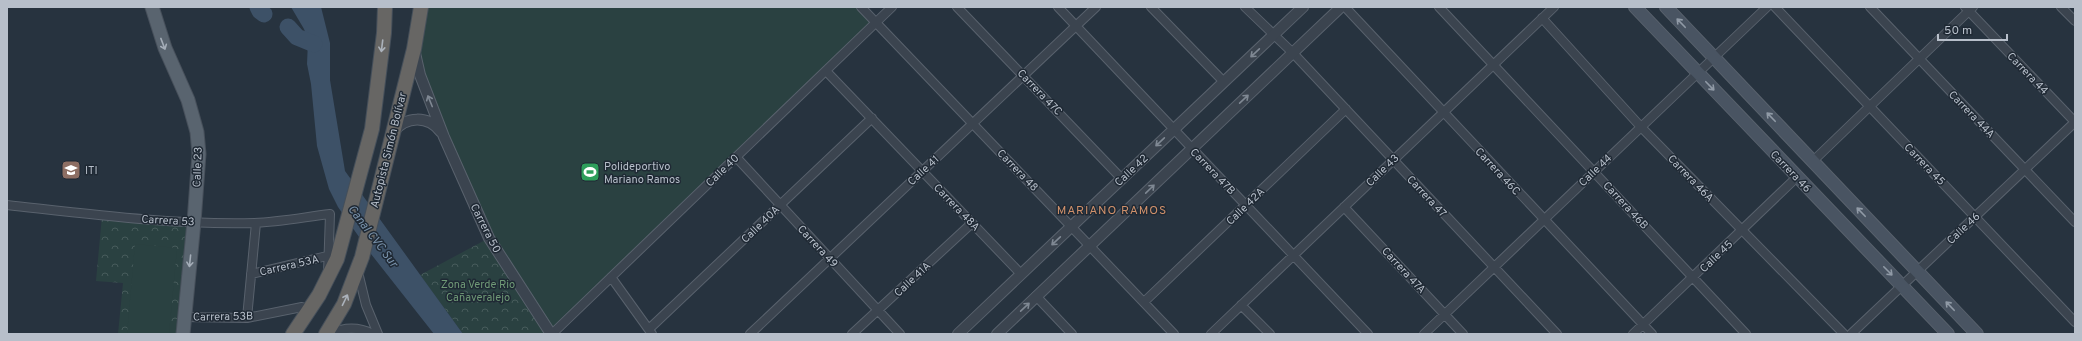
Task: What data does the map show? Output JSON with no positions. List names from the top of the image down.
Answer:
{
  "streets": {
    "highway": ["Autopista Simón Bolívar"],
    "main road": ["Calle 23", "Carrera 46"],
    "street": [
      "Carrera 44",
      "Carrera 47C",
      "Carrera 44A",
      "Carrera 45",
      "Calle 40",
      "Calle 41",
      "Carrera 48",
      "Calle 42",
      "Calle 43",
      "Calle 44",
      "Carrera 47B",
      "Carrera 46C",
      "Carrera 46A",
      "Carrera 47",
      "Carrera 46B",
      "Calle 42A",
      "Carrera 48A",
      "Carrera 53",
      "Calle 40A",
      "Carrera 50",
      "Calle 46",
      "Carrera 49",
      "Calle 45",
      "Carrera 53A",
      "Carrera 47A",
      "Calle 41A",
      "Carrera 53B"
    ]
  },
  "crossings": [
    ["Carrera 44", "Calle 46"],
    ["Carrera 47C", "Calle 41"],
    ["Carrera 47C", "Calle 42"],
    ["Carrera 44A", "Calle 46"],
    ["Autopista Simón Bolívar", "Carrera 50"],
    ["Autopista Simón Bolívar", "Carrera 53B"],
    ["Carrera 45", "Calle 46"],
    ["Calle 23", "Carrera 53"],
    ["Calle 23", "Carrera 53B"],
    ["Calle 40", "Carrera 48"],
    ["Calle 40", "Carrera 48A"],
    ["Calle 40", "Carrera 50"],
    ["Calle 40", "Carrera 49"],
    ["Calle 41", "Carrera 48"],
    ["Calle 41", "Carrera 47B"],
    ["Calle 41", "Carrera 48A"],
    ["Calle 41", "Carrera 49"],
    ["Carrera 48", "Calle 42"],
    ["Carrera 48", "Calle 42A"],
    ["Calle 42", "Carrera 47B"],
    ["Calle 42", "Carrera 47"],
    ["Calle 42", "Carrera 48A"],
    ["Calle 43", "Carrera 47B"],
    ["Calle 43", "Carrera 46C"],
    ["Calle 43", "Carrera 46A"],
    ["Calle 43", "Carrera 47"],
    ["Calle 43", "Carrera 46B"],
    ["Calle 43", "Carrera 47A"],
    ["Calle 44", "Carrera 46C"],
    ["Calle 44", "Carrera 46"],
    ["Calle 44", "Carrera 46A"],
    ["Calle 44", "Carrera 47"],
    ["Calle 44", "Carrera 46B"],
    ["Calle 44", "Carrera 47A"],
    ["Carrera 47B", "Calle 42A"],
    ["Carrera 46C", "Calle 45"],
    ["Carrera 46", "Calle 46"],
    ["Carrera 46", "Calle 45"],
    ["Carrera 46A", "Calle 45"],
    ["Carrera 47", "Calle 42A"],
    ["Carrera 46B", "Calle 45"],
    ["Carrera 48A", "Calle 40A"],
    ["Carrera 48A", "Calle 41A"],
    ["Carrera 53", "Carrera 53A"],
    ["Calle 40A", "Carrera 49"],
    ["Carrera 49", "Calle 41A"]
  ],
  "one_way": ["Calle 23"],
  "districts": ["MARIANO RAMOS"],
  "water": ["Canal CVC Sur"],
  "parks": ["Zona Verde Rio Cañaveralejo"],
  "places": {
    "school or university": ["ITI"],
    "sports": ["Polideportivo Mariano Ramos"]
  },
  "scale_bar": "50 m"
}
